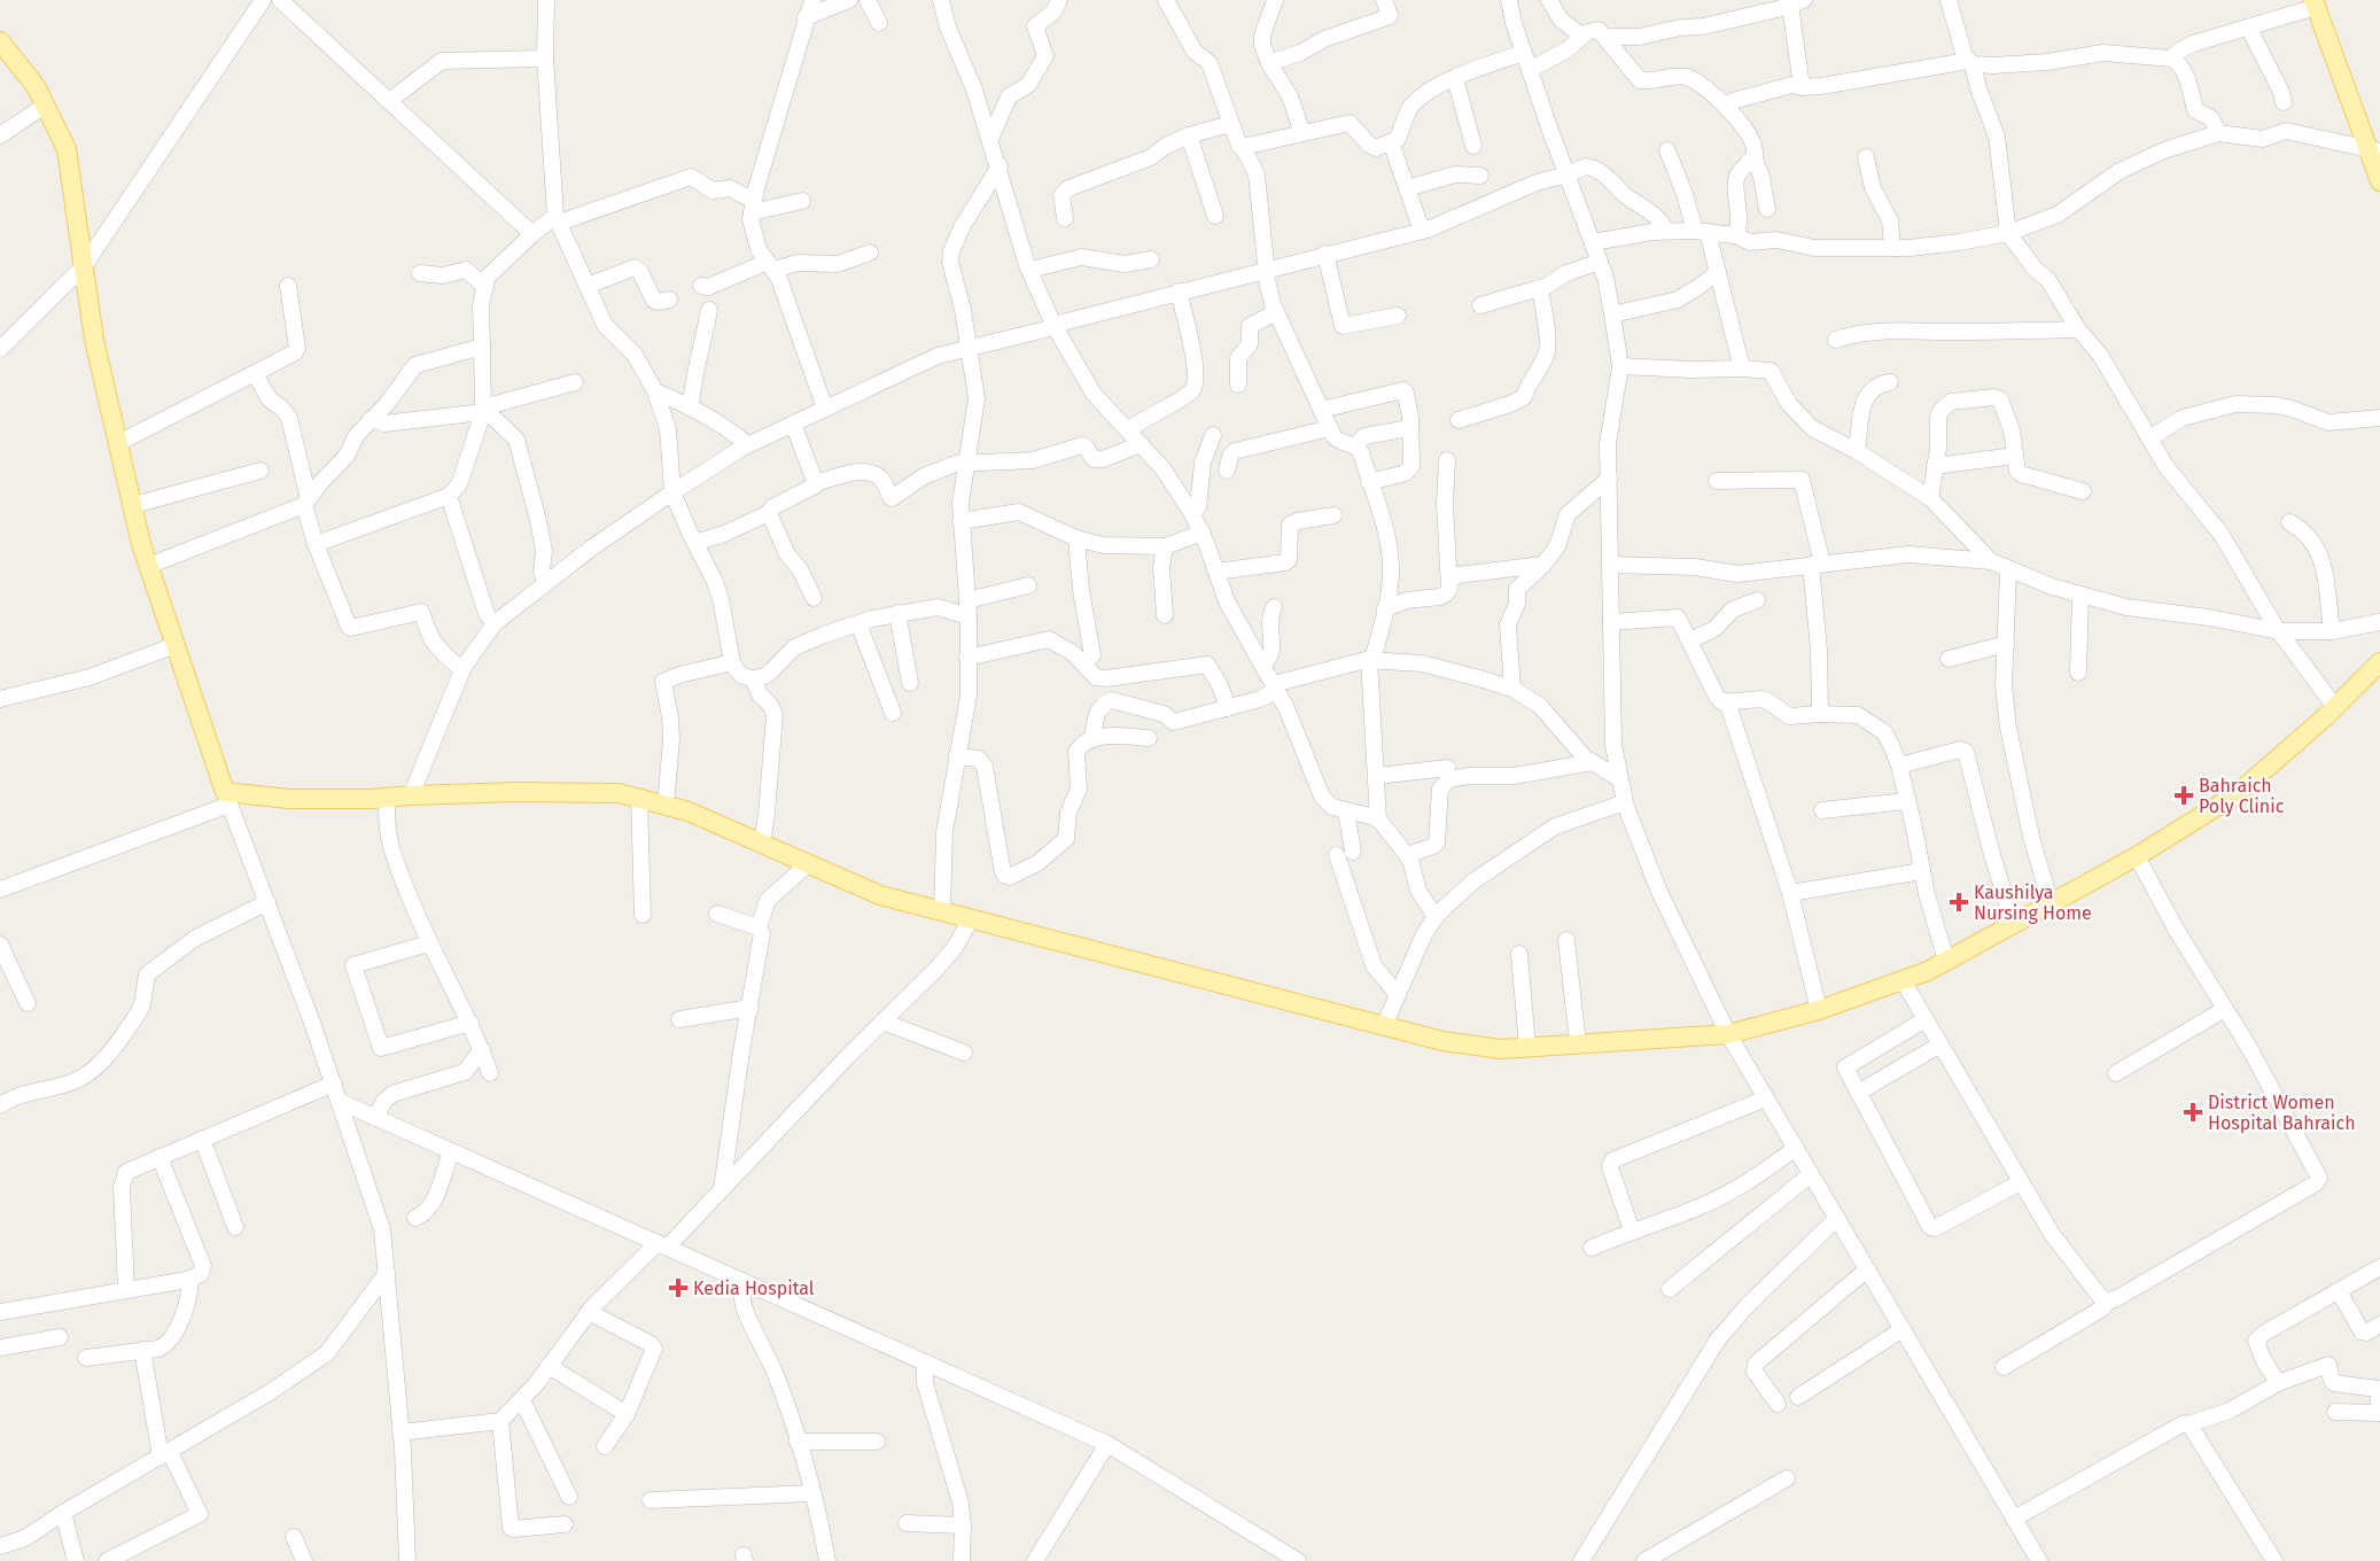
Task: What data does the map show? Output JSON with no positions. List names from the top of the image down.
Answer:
{
  "places": {
    "health": [
      "Bahraich Poly Clinic",
      "Kaushilya Nursing Home",
      "District Women Hospital Bahraich",
      "Kedia Hospital"
    ]
  }
}
